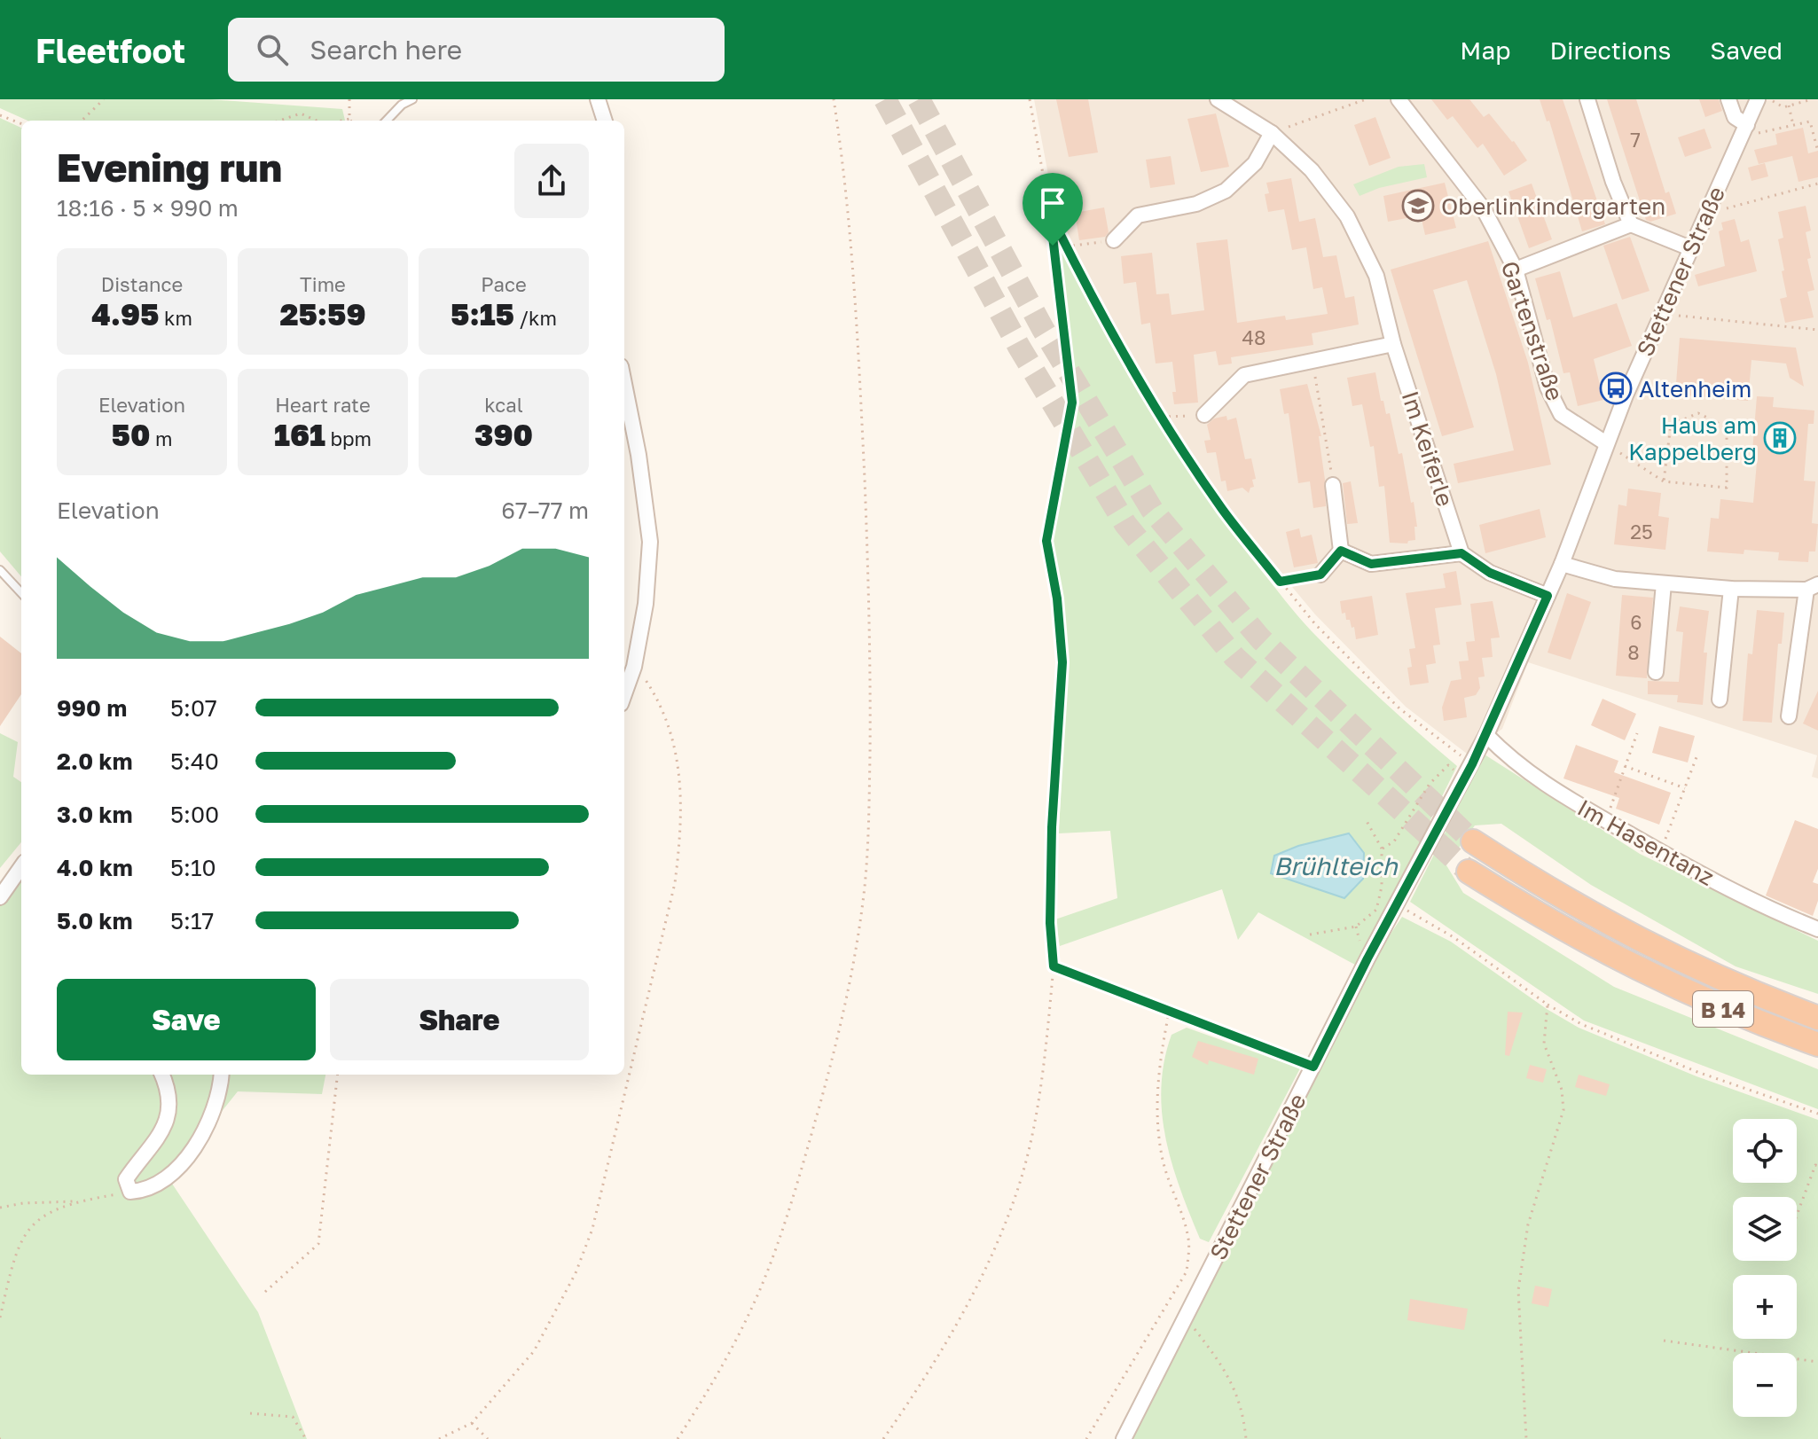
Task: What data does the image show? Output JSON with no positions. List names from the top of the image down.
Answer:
{
  "streets": {
    "highway": ["B 14"],
    "street": [
      "Stettener Straße",
      "Gartenstraße",
      "Im Keiferle",
      "Im Hasentanz"
    ]
  },
  "crossings": [
    ["Stettener Straße", "Gartenstraße"],
    ["Stettener Straße", "Im Hasentanz"]
  ],
  "water": ["Brühlteich"],
  "places": {
    "school or university": ["Oberlinkindergarten"],
    "bus stop": ["Altenheim"],
    "building": ["Haus am Kappelberg"]
  },
  "house_numbers": [
    "7",
    "48",
    "25",
    "6",
    "8"
  ],
  "page": {
    "header": "Fleetfoot",
    "search": "Search here",
    "nav": ["Map", "Directions", "Saved"],
    "heading": ["Evening run", "18:16 · 5 × 990 m"],
    "stats": [
      ["Distance", "4.95 km"],
      ["Time", "25:59"],
      ["Pace", "5:15 /km"],
      ["Elevation", "50 m"],
      ["Heart rate", "161 bpm"],
      ["kcal", "390"]
    ],
    "chart": ["Elevation", "67–77 m"],
    "list": [
      {
        "name": "990 m",
        "note": "5:07"
      },
      {
        "name": "2.0 km",
        "note": "5:40"
      },
      {
        "name": "3.0 km",
        "note": "5:00"
      },
      {
        "name": "4.0 km",
        "note": "5:10"
      },
      {
        "name": "5.0 km",
        "note": "5:17"
      }
    ],
    "buttons": ["Save", "Share"],
    "map_buttons": ["+", "−"]
  }
}
